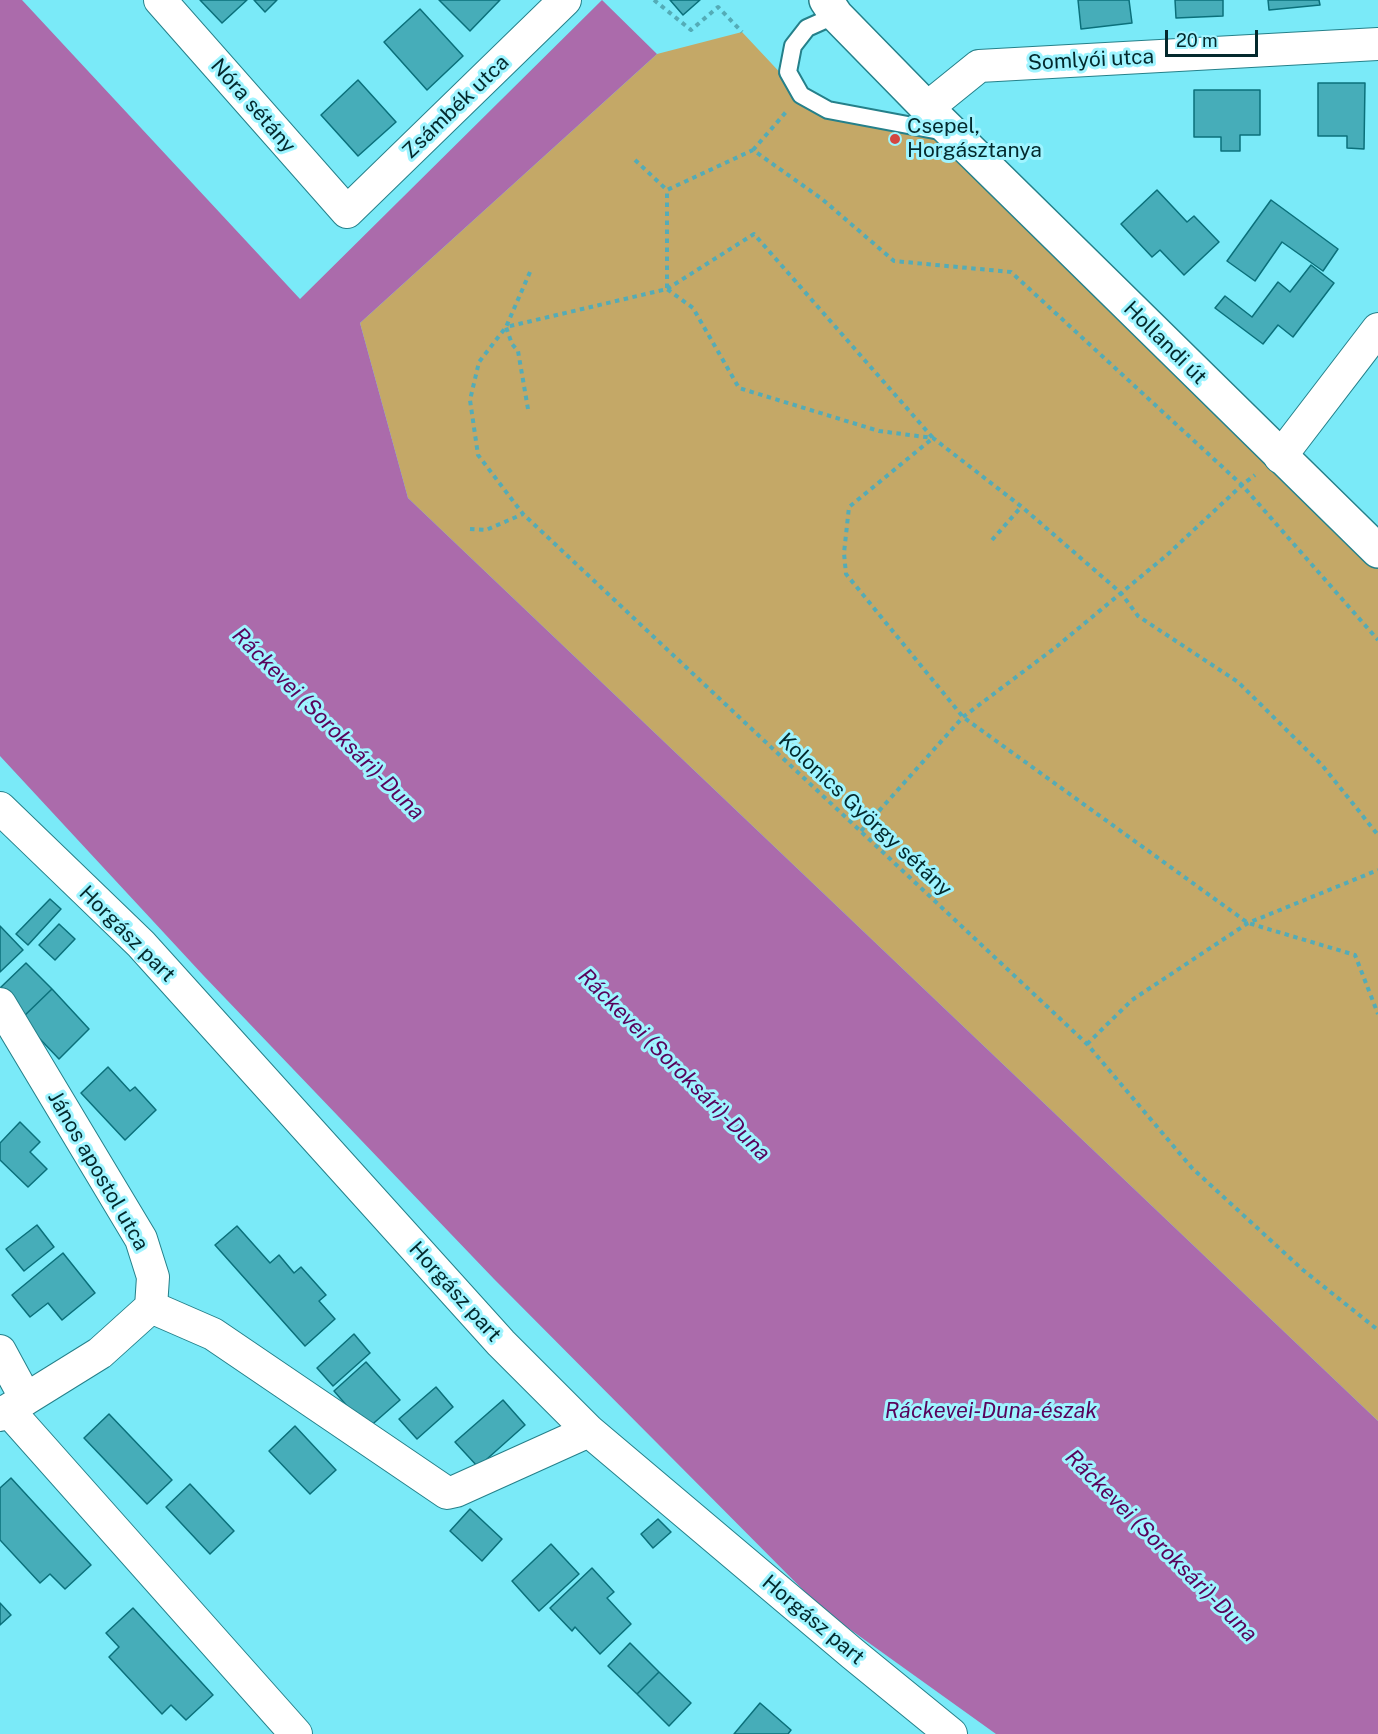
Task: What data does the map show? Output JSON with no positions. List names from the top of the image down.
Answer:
{
  "streets": {
    "street": [
      "Somlyói utca",
      "Nóra sétány",
      "Zsámbék utca",
      "Hollandi út",
      "Horgász part",
      "János apostol utca"
    ],
    "path": ["Kolonics György sétány"]
  },
  "crossings": [
    ["Somlyói utca", "Hollandi út"],
    ["Nóra sétány", "Zsámbék utca"]
  ],
  "water": ["Ráckevei (Soroksári)-Duna", "Ráckevei-Duna-észak"],
  "places": ["Csepel, Horgásztanya"],
  "scale_bar": "20 m"
}
